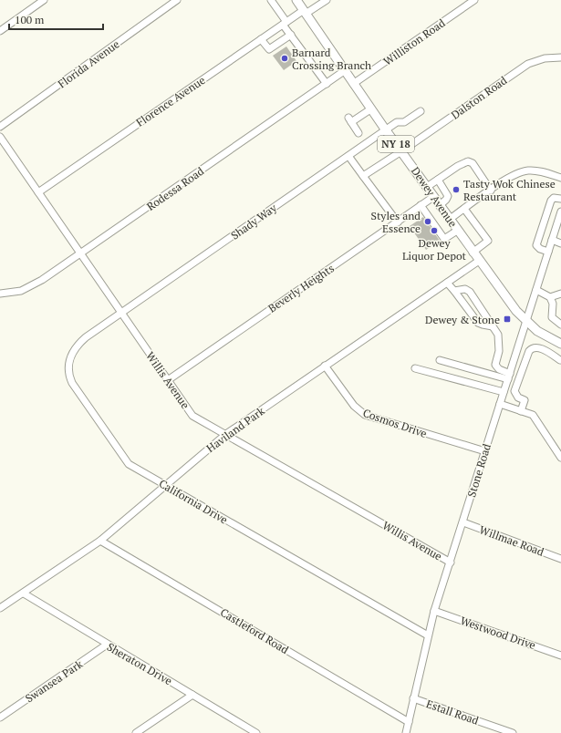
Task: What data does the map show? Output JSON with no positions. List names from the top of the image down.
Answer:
{
  "streets": {
    "main road": ["NY 18", "Dewey Avenue"],
    "street": [
      "Williston Road",
      "Florida Avenue",
      "Dalston Road",
      "Florence Avenue",
      "Rodessa Road",
      "Shady Way",
      "Beverly Heights",
      "Willis Avenue",
      "Cosmos Drive",
      "Haviland Park",
      "Stone Road",
      "California Drive",
      "Willmae Road",
      "Castleford Road",
      "Westwood Drive",
      "Sheraton Drive",
      "Swansea Park",
      "Estall Road"
    ]
  },
  "crossings": [
    ["Williston Road", "Dewey Avenue"],
    ["Dalston Road", "Dewey Avenue"],
    ["Florence Avenue", "Dewey Avenue"],
    ["Florence Avenue", "Willis Avenue"],
    ["Rodessa Road", "Dewey Avenue"],
    ["Rodessa Road", "Willis Avenue"],
    ["Dewey Avenue", "Shady Way"],
    ["Dewey Avenue", "Beverly Heights"],
    ["Dewey Avenue", "Haviland Park"],
    ["Dewey Avenue", "Stone Road"],
    ["Shady Way", "Willis Avenue"],
    ["Shady Way", "California Drive"],
    ["Beverly Heights", "Willis Avenue"],
    ["Willis Avenue", "Haviland Park"],
    ["Willis Avenue", "Stone Road"],
    ["Willis Avenue", "California Drive"],
    ["Cosmos Drive", "Haviland Park"],
    ["Cosmos Drive", "Stone Road"],
    ["Haviland Park", "California Drive"],
    ["Haviland Park", "Castleford Road"],
    ["Haviland Park", "Sheraton Drive"],
    ["Stone Road", "California Drive"],
    ["Stone Road", "Willmae Road"],
    ["Stone Road", "Castleford Road"],
    ["Stone Road", "Westwood Drive"],
    ["Stone Road", "Estall Road"],
    ["Sheraton Drive", "Swansea Park"]
  ],
  "places": {
    "other": [
      "Barnard Crossing Branch",
      "Tasty Wok Chinese Restaurant",
      "Styles and Essence",
      "Dewey Liquor Depot"
    ],
    "transit": ["Dewey & Stone"]
  },
  "scale_bar": "100 m"
}
